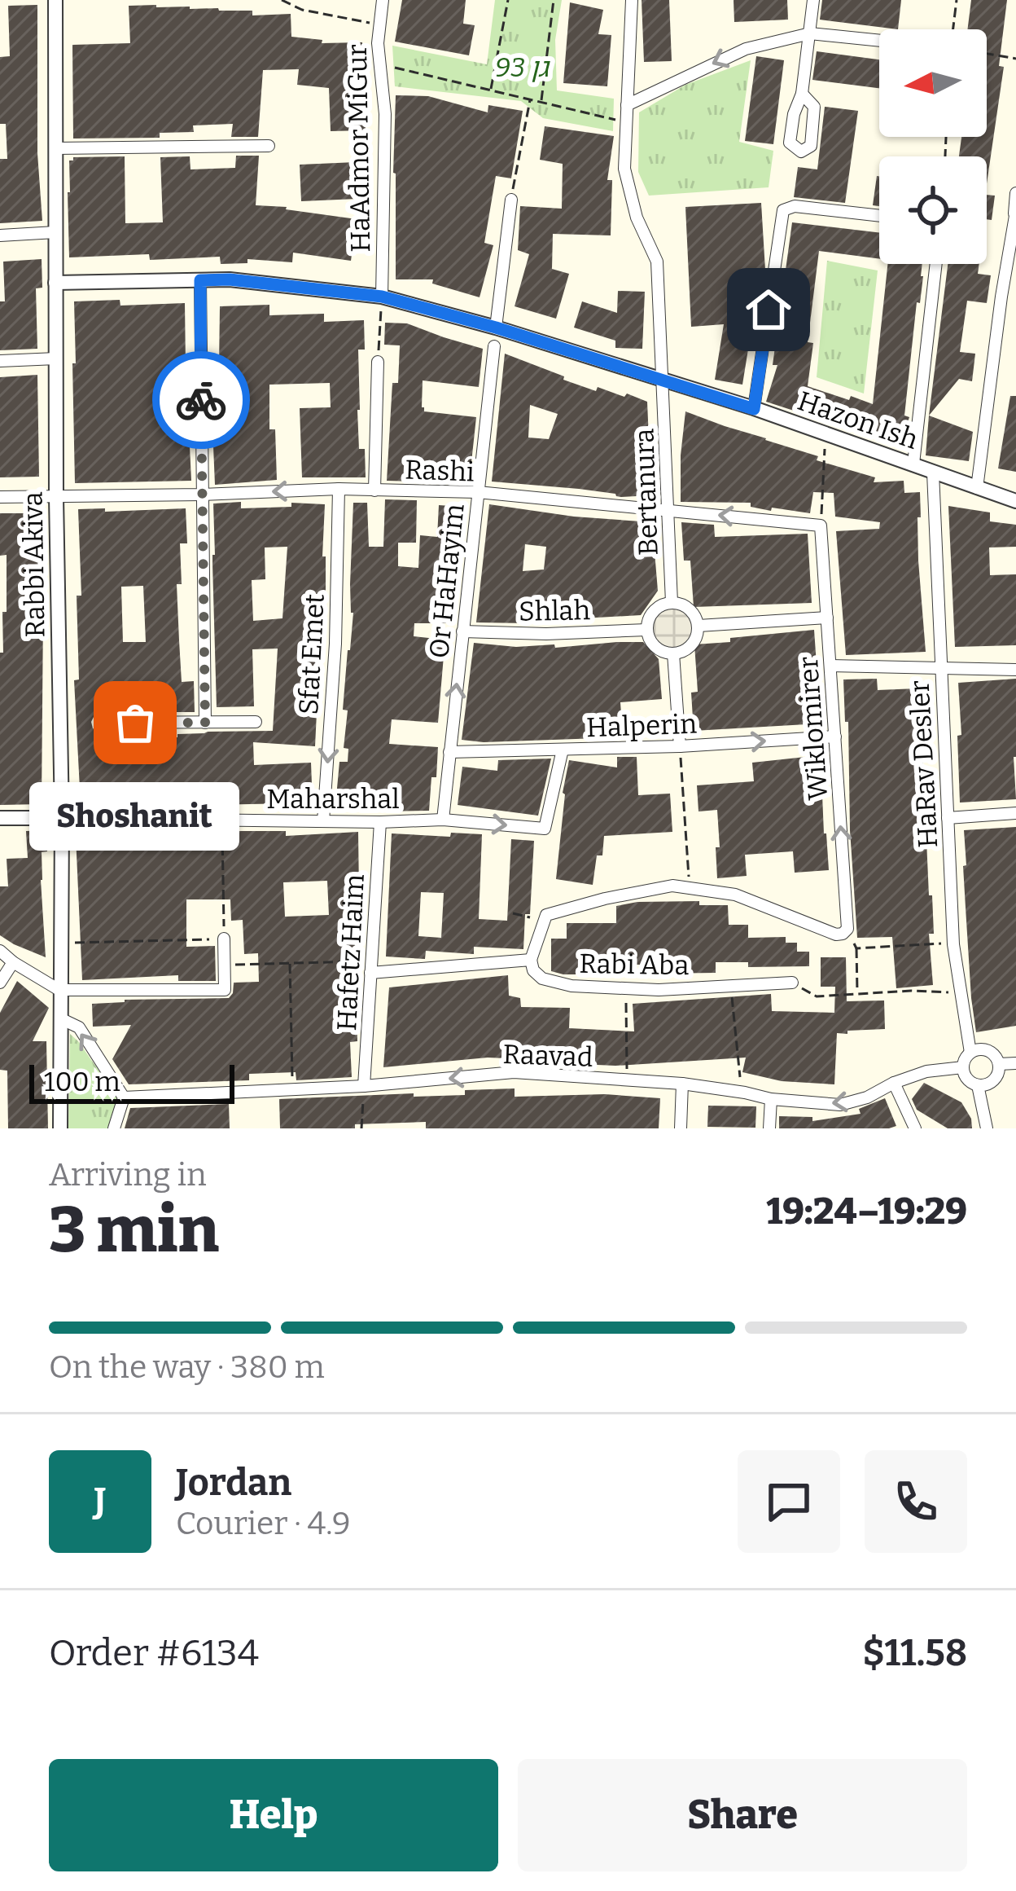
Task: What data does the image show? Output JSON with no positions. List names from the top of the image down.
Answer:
{
  "streets": {
    "street": [
      "HaAdmor MiGur",
      "Hazon Ish",
      "Rashi",
      "Bertanura",
      "Rabbi Akiva",
      "Or HaHayim",
      "Shlah",
      "Sfat Emet",
      "Halperin",
      "Wiklomirer",
      "HaRav Desler",
      "Maharshal",
      "Hafetz Haim",
      "Rabi Aba",
      "Raavad"
    ]
  },
  "crossings": [
    ["HaAdmor MiGur", "Hazon Ish"],
    ["Hazon Ish", "Bertanura"],
    ["Hazon Ish", "Rabbi Akiva"],
    ["Hazon Ish", "HaRav Desler"],
    ["Rashi", "Bertanura"],
    ["Rashi", "Rabbi Akiva"],
    ["Rashi", "Or HaHayim"],
    ["Rashi", "Sfat Emet"],
    ["Rashi", "Wiklomirer"],
    ["Bertanura", "Shlah"],
    ["Rabbi Akiva", "Maharshal"],
    ["Or HaHayim", "Shlah"],
    ["Or HaHayim", "Halperin"],
    ["Or HaHayim", "Maharshal"],
    ["Sfat Emet", "Maharshal"],
    ["Halperin", "Wiklomirer"],
    ["Halperin", "Maharshal"],
    ["HaRav Desler", "Raavad"],
    ["Maharshal", "Hafetz Haim"],
    ["Hafetz Haim", "Raavad"]
  ],
  "one_way": [
    "Rashi",
    "Sfat Emet",
    "Halperin",
    "Wiklomirer",
    "Raavad"
  ],
  "parks": ["גן 93"],
  "places": ["Shoshanit"],
  "scale_bar": "100 m",
  "north": "left",
  "page": {
    "bubble": "Shoshanit",
    "scale": "100 m",
    "heading": ["3 min", "Arriving in", "19:24–19:29"],
    "panel": [
      "Jordan",
      "Courier · 4.9",
      "Order #6134",
      "$11.58"
    ],
    "bar": "On the way · 380 m",
    "round": "J",
    "buttons": ["Help", "Share"]
  }
}
